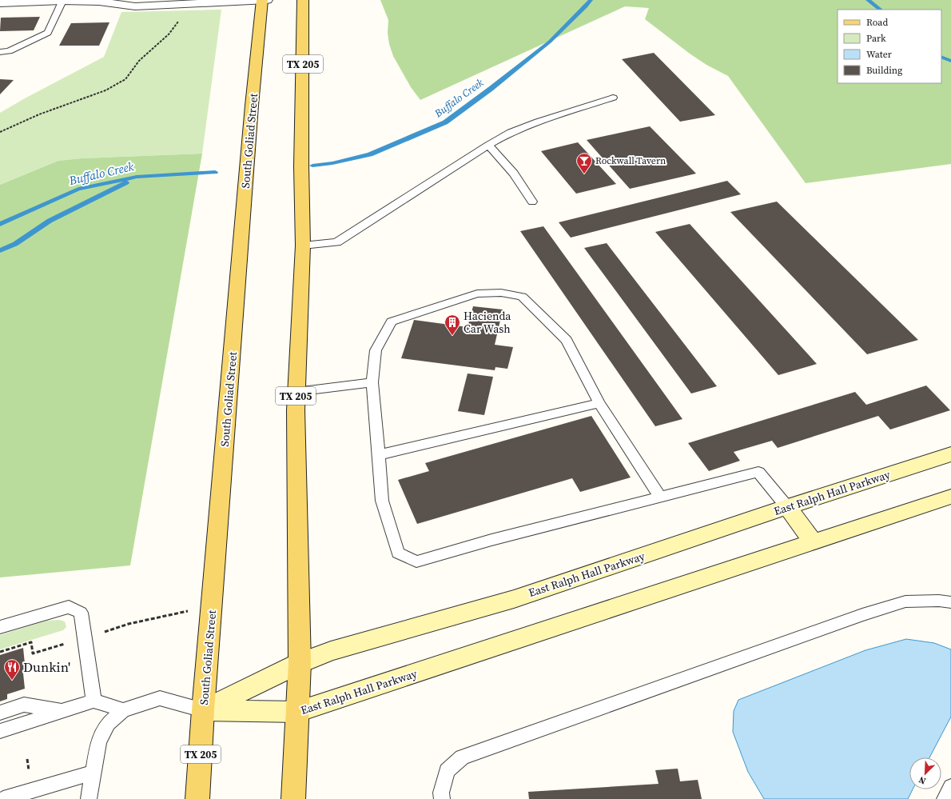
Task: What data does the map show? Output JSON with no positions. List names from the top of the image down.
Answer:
{
  "streets": {
    "main road": ["TX 205", "South Goliad Street", "East Ralph Hall Parkway"]
  },
  "crossings": [
    ["TX 205", "East Ralph Hall Parkway"],
    ["South Goliad Street", "East Ralph Hall Parkway"]
  ],
  "water": ["Buffalo Creek"],
  "places": {
    "bar": ["Rockwall Tavern"],
    "building": ["Hacienda Car Wash"],
    "restaurant": ["Dunkin'"]
  },
  "legend": [
    "Road",
    "Park",
    "Water",
    "Building"
  ],
  "north": "bottom left"
}
